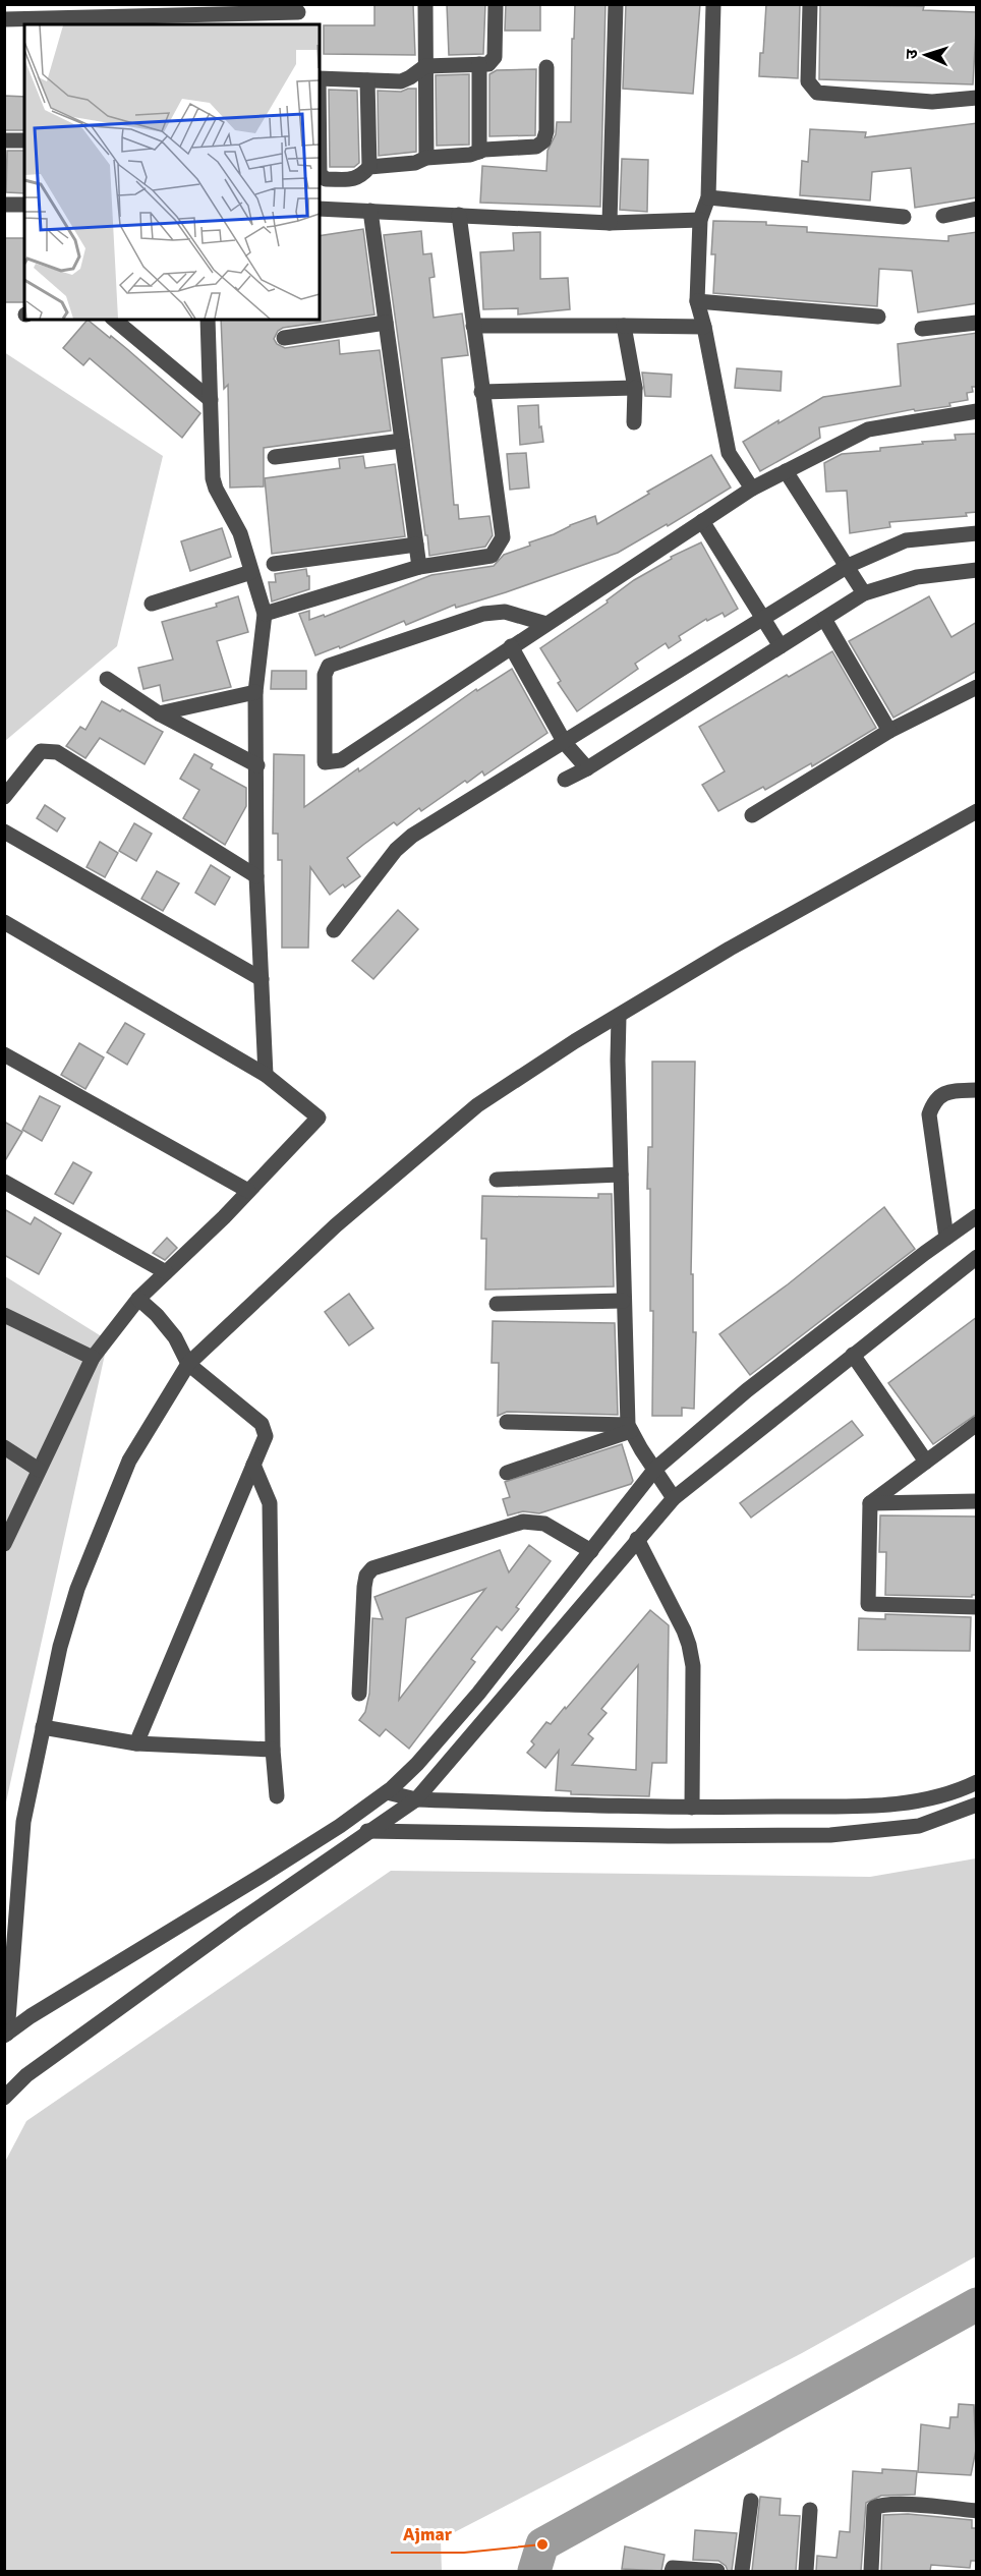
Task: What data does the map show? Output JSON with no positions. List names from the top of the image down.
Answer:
{
  "places": ["Ajmar"],
  "north": "left"
}
